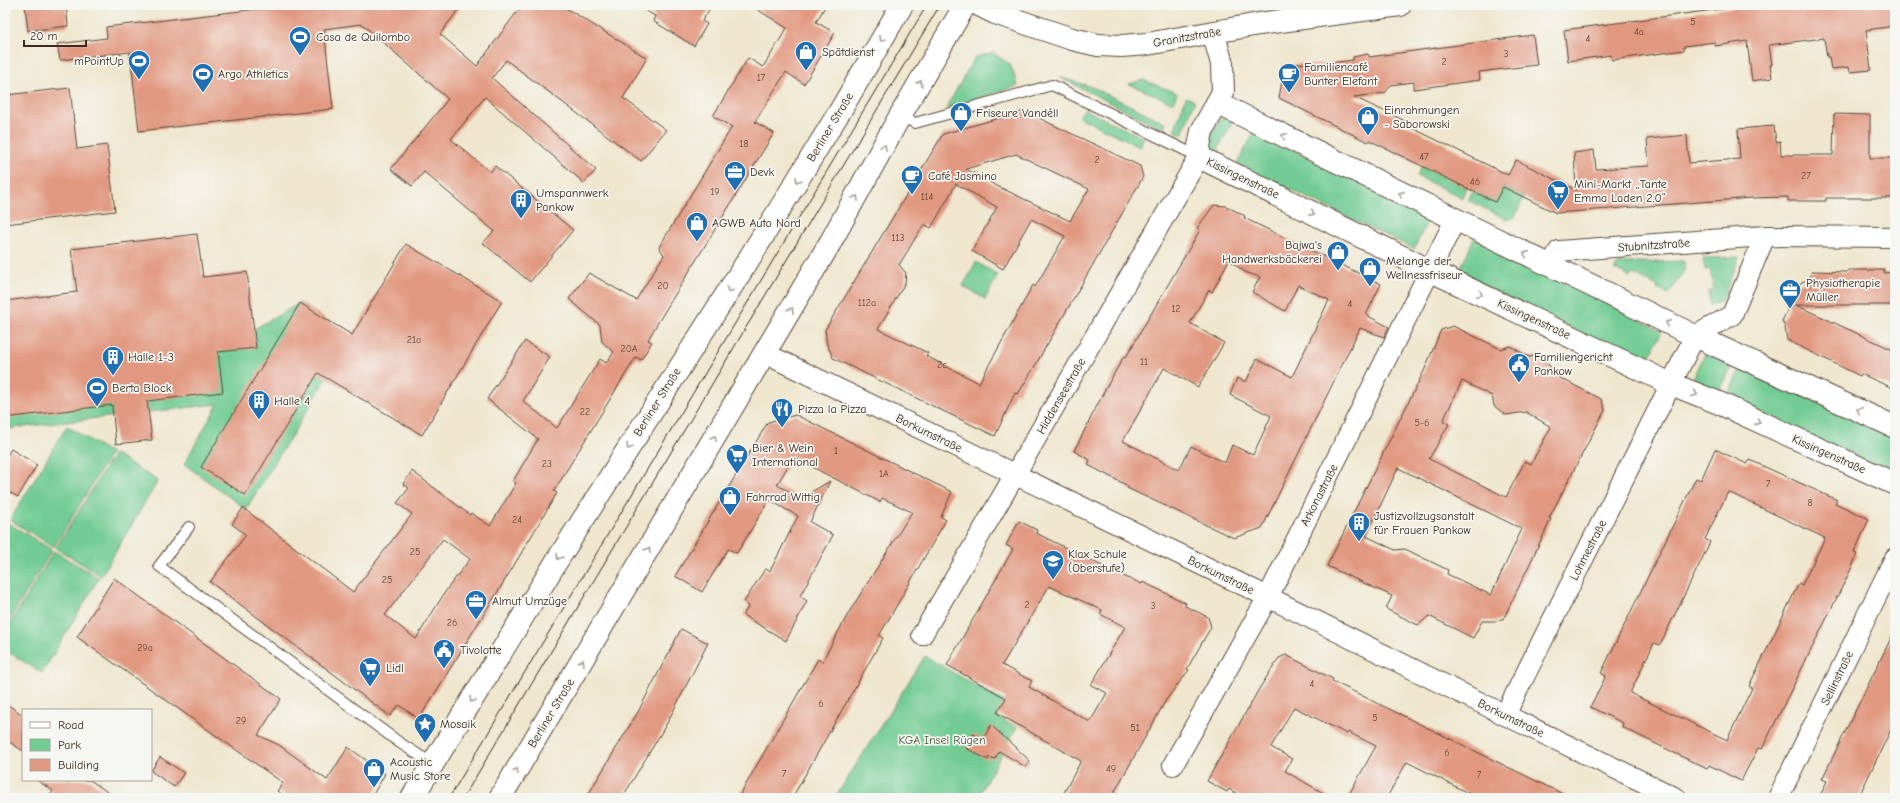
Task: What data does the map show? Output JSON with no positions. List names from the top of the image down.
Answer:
{
  "streets": {
    "main road": ["Granitzstraße", "Berliner Straße", "Kissingenstraße"],
    "street": [
      "Stubnitzstraße",
      "Hiddenseestraße",
      "Borkumstraße",
      "Arkonastraße",
      "Lohmestraße",
      "Sellinstraße"
    ]
  },
  "crossings": [
    ["Granitzstraße", "Kissingenstraße"],
    ["Berliner Straße", "Kissingenstraße"],
    ["Berliner Straße", "Borkumstraße"],
    ["Kissingenstraße", "Hiddenseestraße"],
    ["Kissingenstraße", "Arkonastraße"],
    ["Kissingenstraße", "Lohmestraße"],
    ["Hiddenseestraße", "Borkumstraße"],
    ["Borkumstraße", "Arkonastraße"],
    ["Borkumstraße", "Lohmestraße"]
  ],
  "one_way": ["Kissingenstraße"],
  "parks": ["KGA Insel Rügen"],
  "places": {
    "sports": [
      "Casa de Quilombo",
      "mPointUp",
      "Argo Athletics",
      "Berta Block"
    ],
    "shop": [
      "Spätdienst",
      "Friseure Vandéll",
      "Einrahmungen - Saborowski",
      "AGWB Auto Nord",
      "Bajwa's Handwerksbäckerei",
      "Melange der Wellnessfriseur",
      "Fahrrad Wittig",
      "Acoustic Music Store"
    ],
    "cafe": ["Familiencafé Bunter Elefant", "Café Jasmino"],
    "office": ["Devk", "Physiotherapie Müller", "Almut Umzüge"],
    "supermarket": ["Mini-Markt „Tante Emma Laden 2.0“", "Bier & Wein International", "Lidl"],
    "building": [
      "Umspannwerk Pankow",
      "Halle 1-3",
      "Halle 4",
      "Justizvollzugsanstalt für Frauen Pankow"
    ],
    "public building": ["Familiengericht Pankow", "Tivolotte"],
    "restaurant": ["Pizza la Pizza"],
    "school or university": ["Klax Schule (Oberstufe)"],
    "place": ["Mosaik"]
  },
  "house_numbers": [
    "5",
    "4a",
    "4",
    "3",
    "2",
    "17",
    "18",
    "47",
    "2",
    "27",
    "46",
    "19",
    "114",
    "113",
    "20",
    "112a",
    "4",
    "12",
    "21a",
    "20A",
    "11",
    "2c",
    "22",
    "5-6",
    "1",
    "23",
    "1A",
    "7",
    "8",
    "24",
    "25",
    "25",
    "2",
    "3",
    "26",
    "29a",
    "4",
    "6",
    "5",
    "29",
    "51",
    "6",
    "49",
    "7",
    "7"
  ],
  "legend": ["Road", "Park", "Building"],
  "scale_bar": "20 m"
}
